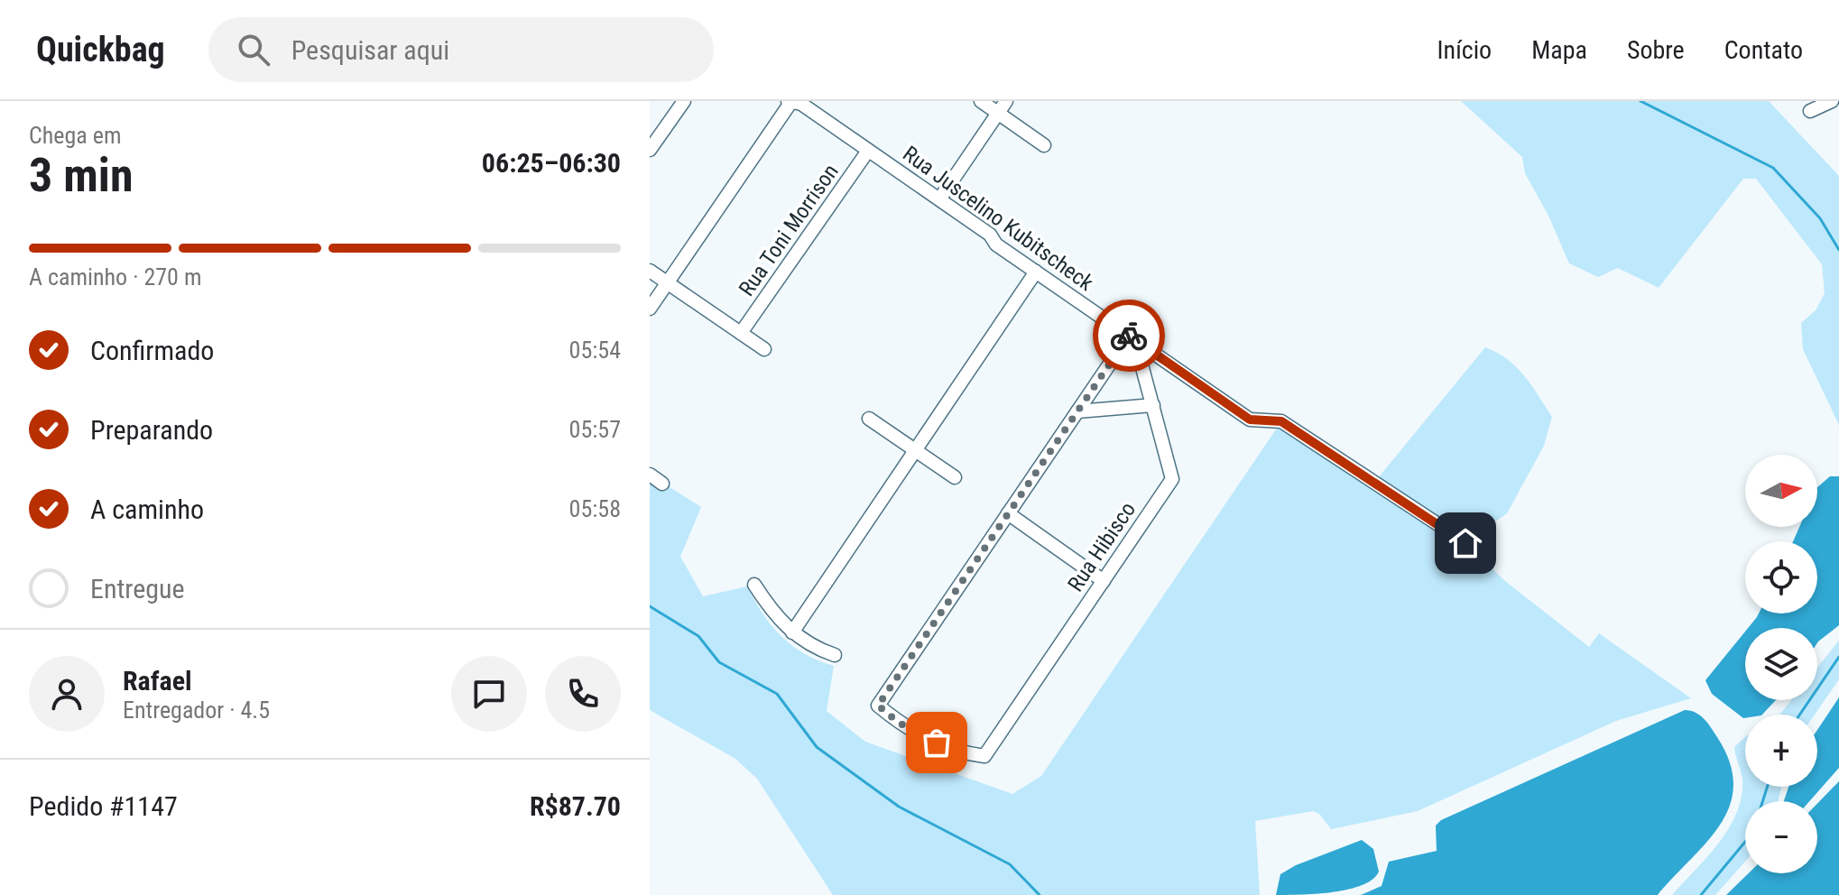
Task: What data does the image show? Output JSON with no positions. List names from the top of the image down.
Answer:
{
  "streets": {
    "street": ["Rua Juscelino Kubitscheck", "Rua Toni Morrison", "Rua Hibisco"]
  },
  "crossings": [
    ["Rua Juscelino Kubitscheck", "Rua Toni Morrison"],
    ["Rua Juscelino Kubitscheck", "Rua Hibisco"]
  ],
  "north": "right",
  "page": {
    "header": "Quickbag",
    "search": "Pesquisar aqui",
    "nav": [
      "Início",
      "Mapa",
      "Sobre",
      "Contato"
    ],
    "heading": ["3 min", "Chega em", "06:25–06:30"],
    "panel": [
      "Rafael",
      "Entregador · 4.5",
      "Pedido #1147",
      "R$87.70"
    ],
    "bar": "A caminho · 270 m",
    "list": [
      ["Confirmado", "05:54"],
      ["Preparando", "05:57"],
      ["A caminho", "05:58"],
      "Entregue"
    ],
    "map_buttons": ["+", "−"]
  }
}
